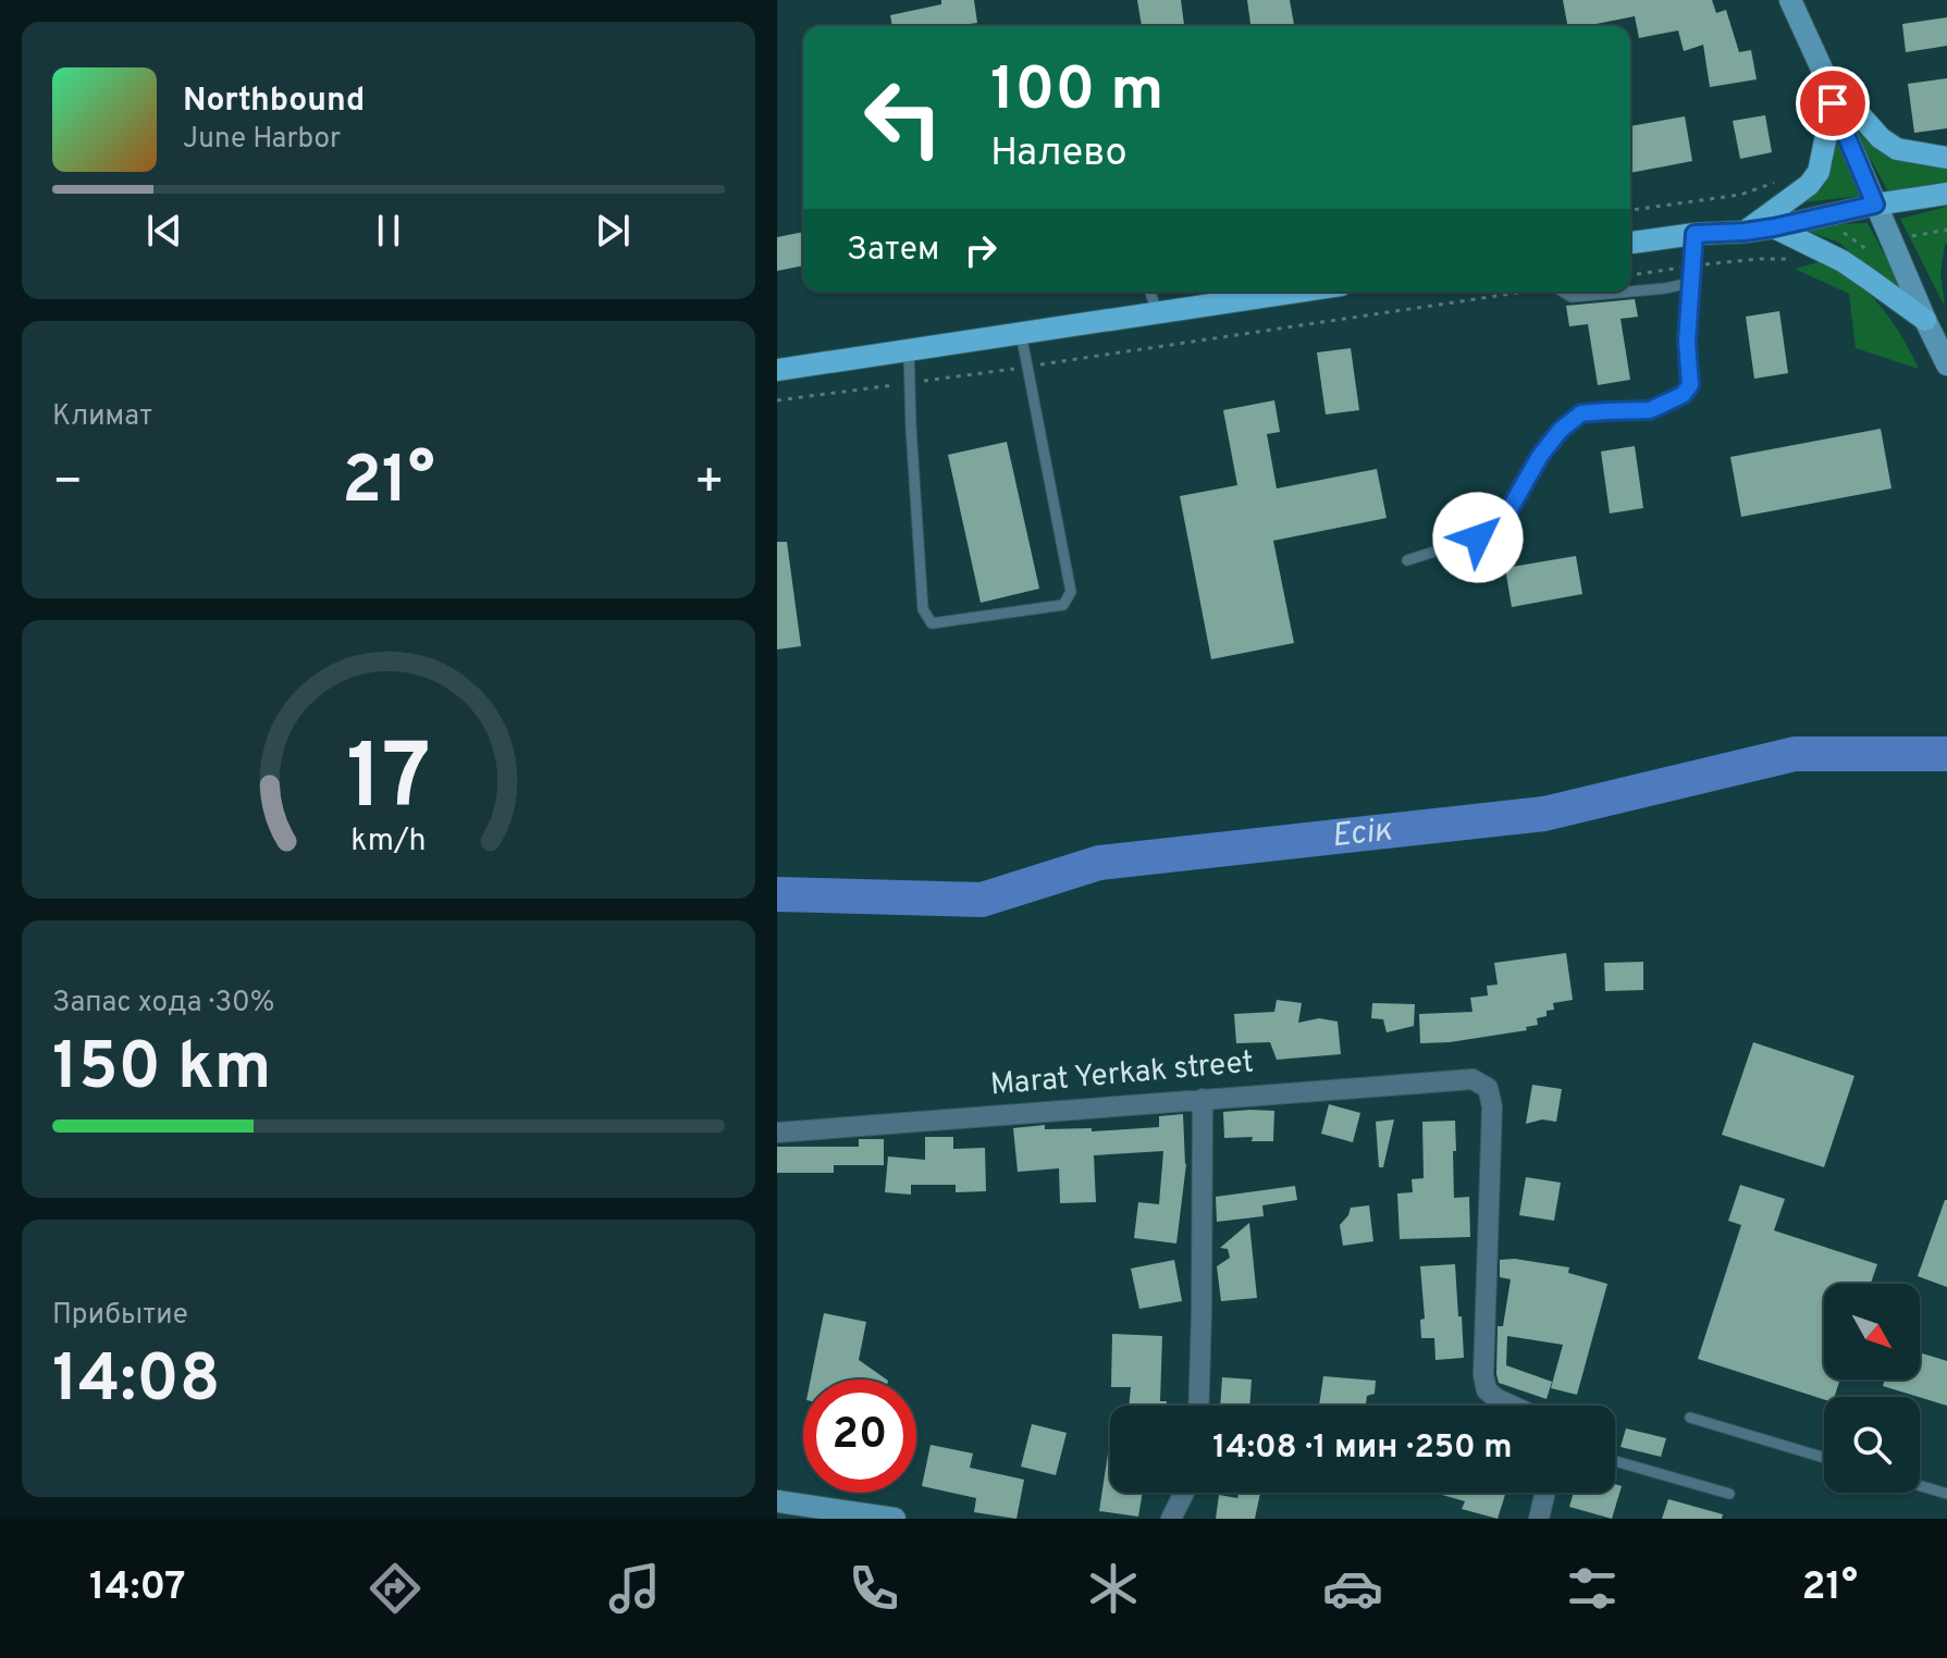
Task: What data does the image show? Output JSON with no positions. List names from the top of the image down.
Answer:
{
  "streets": {
    "street": ["Marat Yerkak street"]
  },
  "water": ["Есік"],
  "north": "bottom right",
  "page": {
    "turn": ["100 m", "Налево"],
    "song": ["Northbound", "June Harbor"],
    "then": "Затем",
    "tile": [
      "Климат",
      ["Запас хода · 30%", "150 km"],
      ["Прибытие", "14:08"]
    ],
    "heat": ["−", "21°", "+"],
    "limit": "20",
    "trip": "14:08 · 1 мин · 250 m",
    "tabs": ["14:07", "21°"],
    "gauge": ["17", "km/h"]
  }
}
